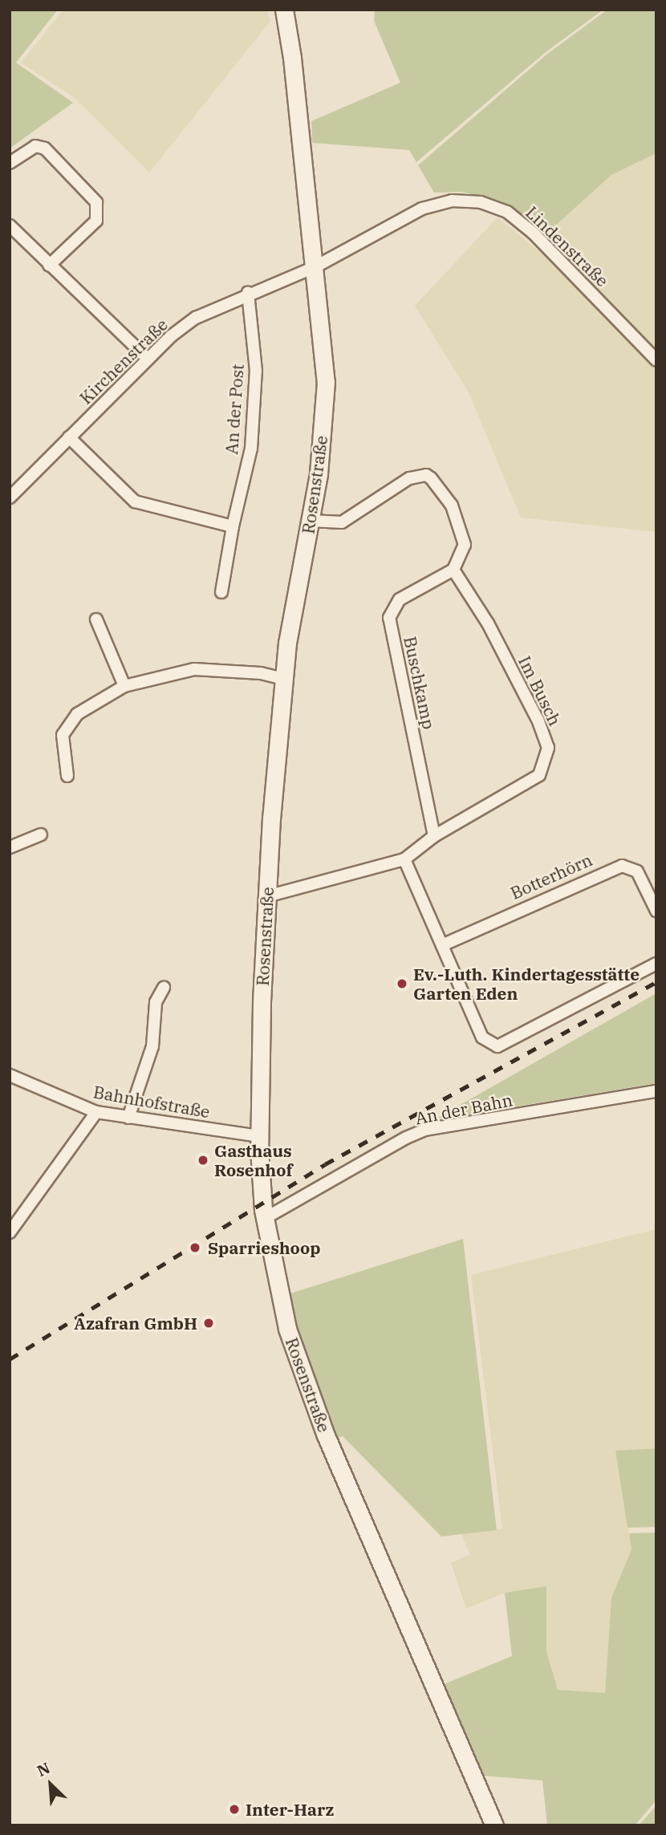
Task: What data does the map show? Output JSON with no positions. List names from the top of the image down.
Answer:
{
  "streets": {
    "main road": ["Rosenstraße"],
    "street": [
      "Lindenstraße",
      "Kirchenstraße",
      "An der Post",
      "Buschkamp",
      "Im Busch",
      "Botterhörn",
      "Bahnhofstraße",
      "An der Bahn"
    ]
  },
  "crossings": [
    ["Lindenstraße", "Kirchenstraße"],
    ["Lindenstraße", "Rosenstraße"],
    ["Kirchenstraße", "An der Post"],
    ["Kirchenstraße", "Rosenstraße"],
    ["Rosenstraße", "Im Busch"],
    ["Rosenstraße", "Bahnhofstraße"],
    ["Rosenstraße", "An der Bahn"],
    ["Buschkamp", "Im Busch"]
  ],
  "places": [
    "Ev.-Luth. Kindertagesstätte Garten Eden",
    "Gasthaus Rosenhof",
    "Sparrieshoop",
    "Azafran GmbH",
    "Inter-Harz"
  ],
  "north": "top left"
}
